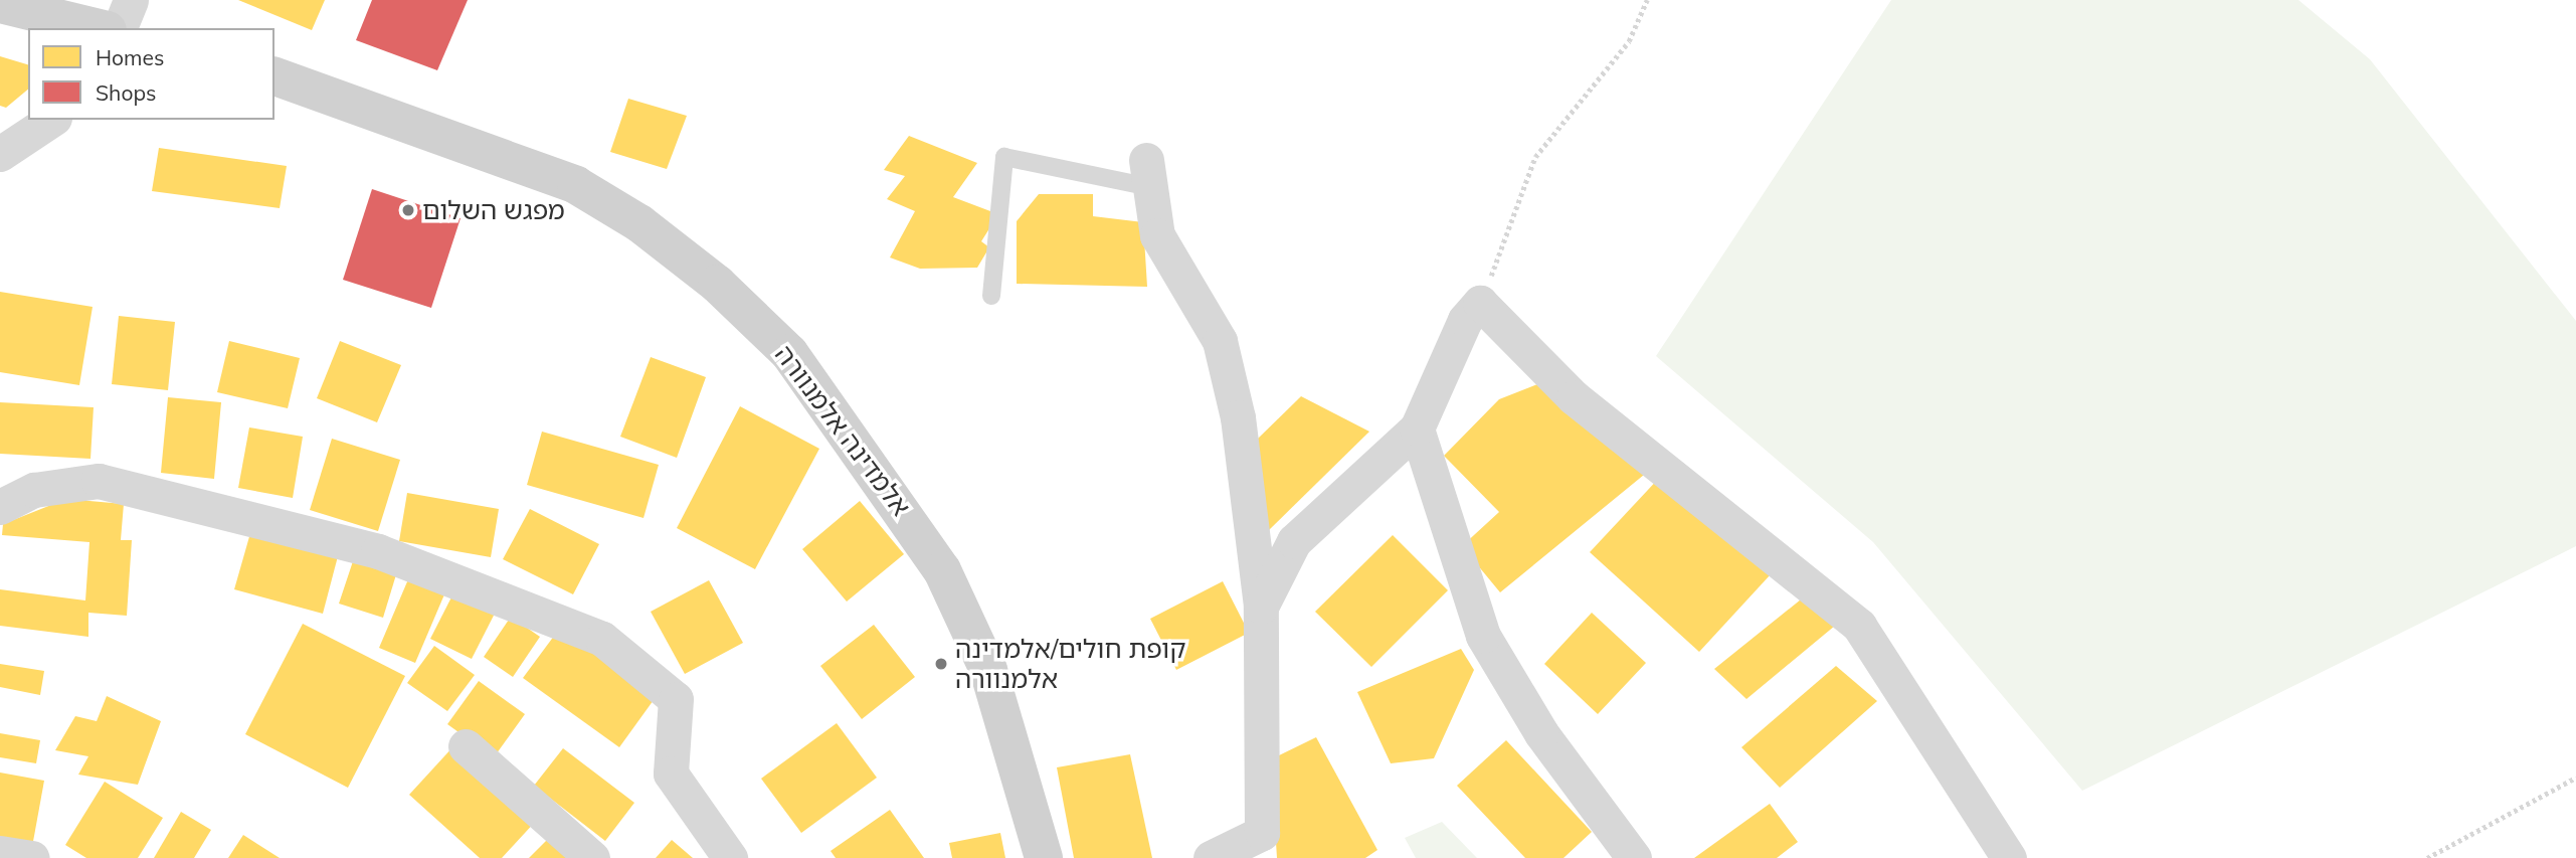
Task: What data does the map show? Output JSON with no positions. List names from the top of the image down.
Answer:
{
  "streets": {
    "street": ["אלמדינה אלמנוורה"]
  },
  "places": ["מפגש השלום", "קופת חולים/אלמדינה אלמנוורה"],
  "legend": ["Homes", "Shops"]
}
